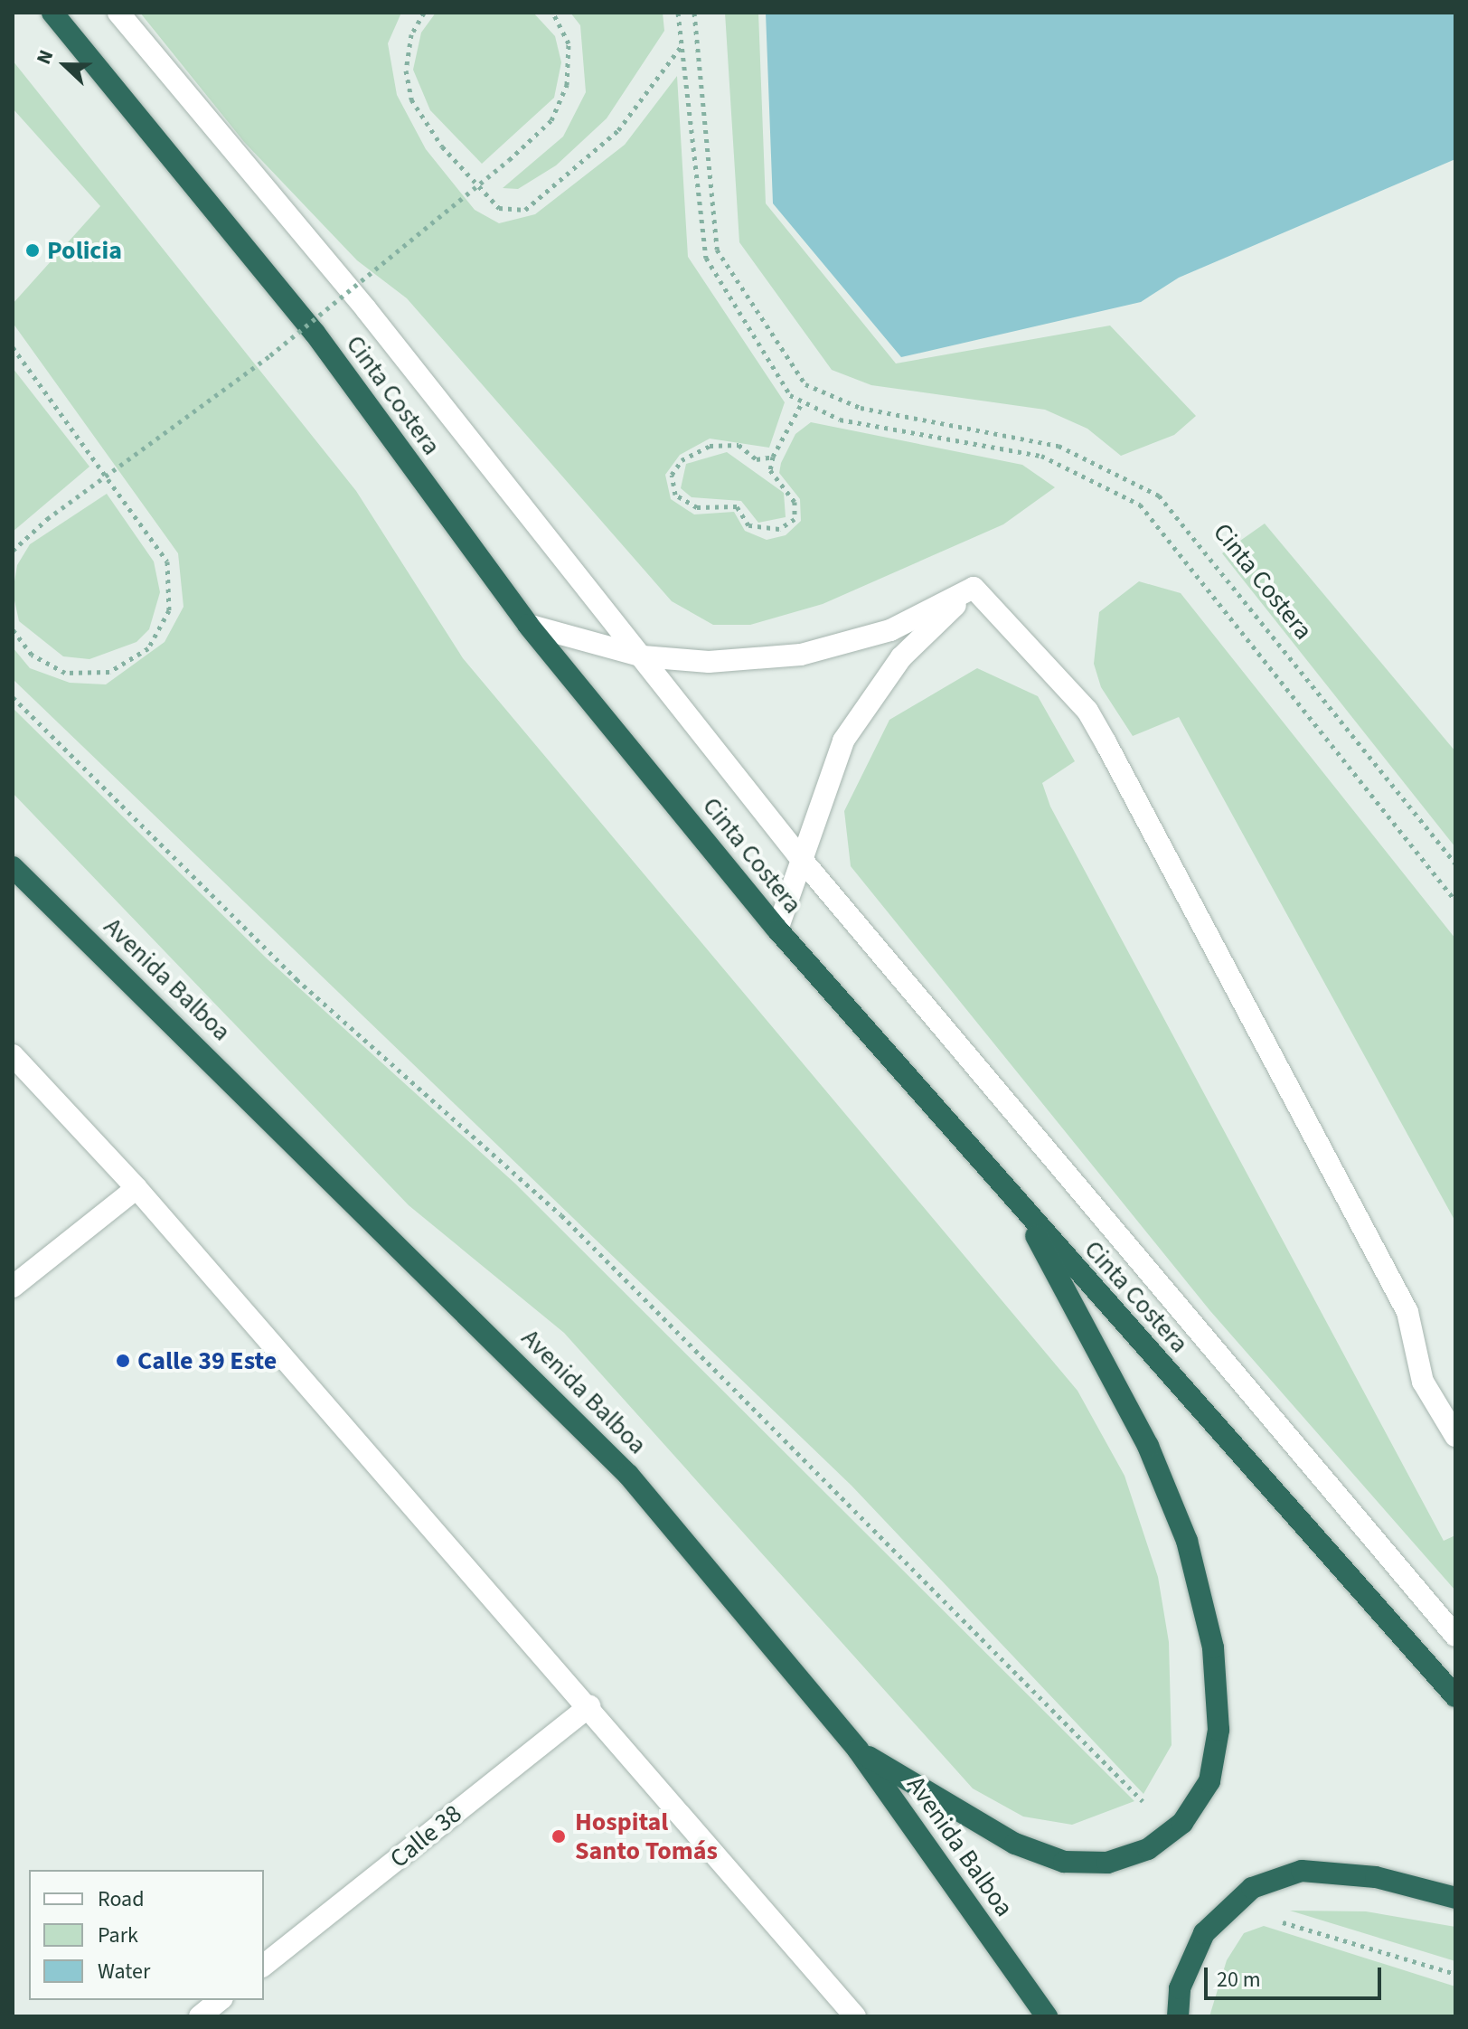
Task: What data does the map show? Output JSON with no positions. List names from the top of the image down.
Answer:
{
  "streets": {
    "highway": ["Cinta Costera", "Avenida Balboa"],
    "main road": ["Calle 38"]
  },
  "places": ["Policia", "Calle 39 Este", "Hospital Santo Tomás"],
  "legend": ["Road", "Park", "Water"],
  "scale_bar": "20 m",
  "north": "left"
}
